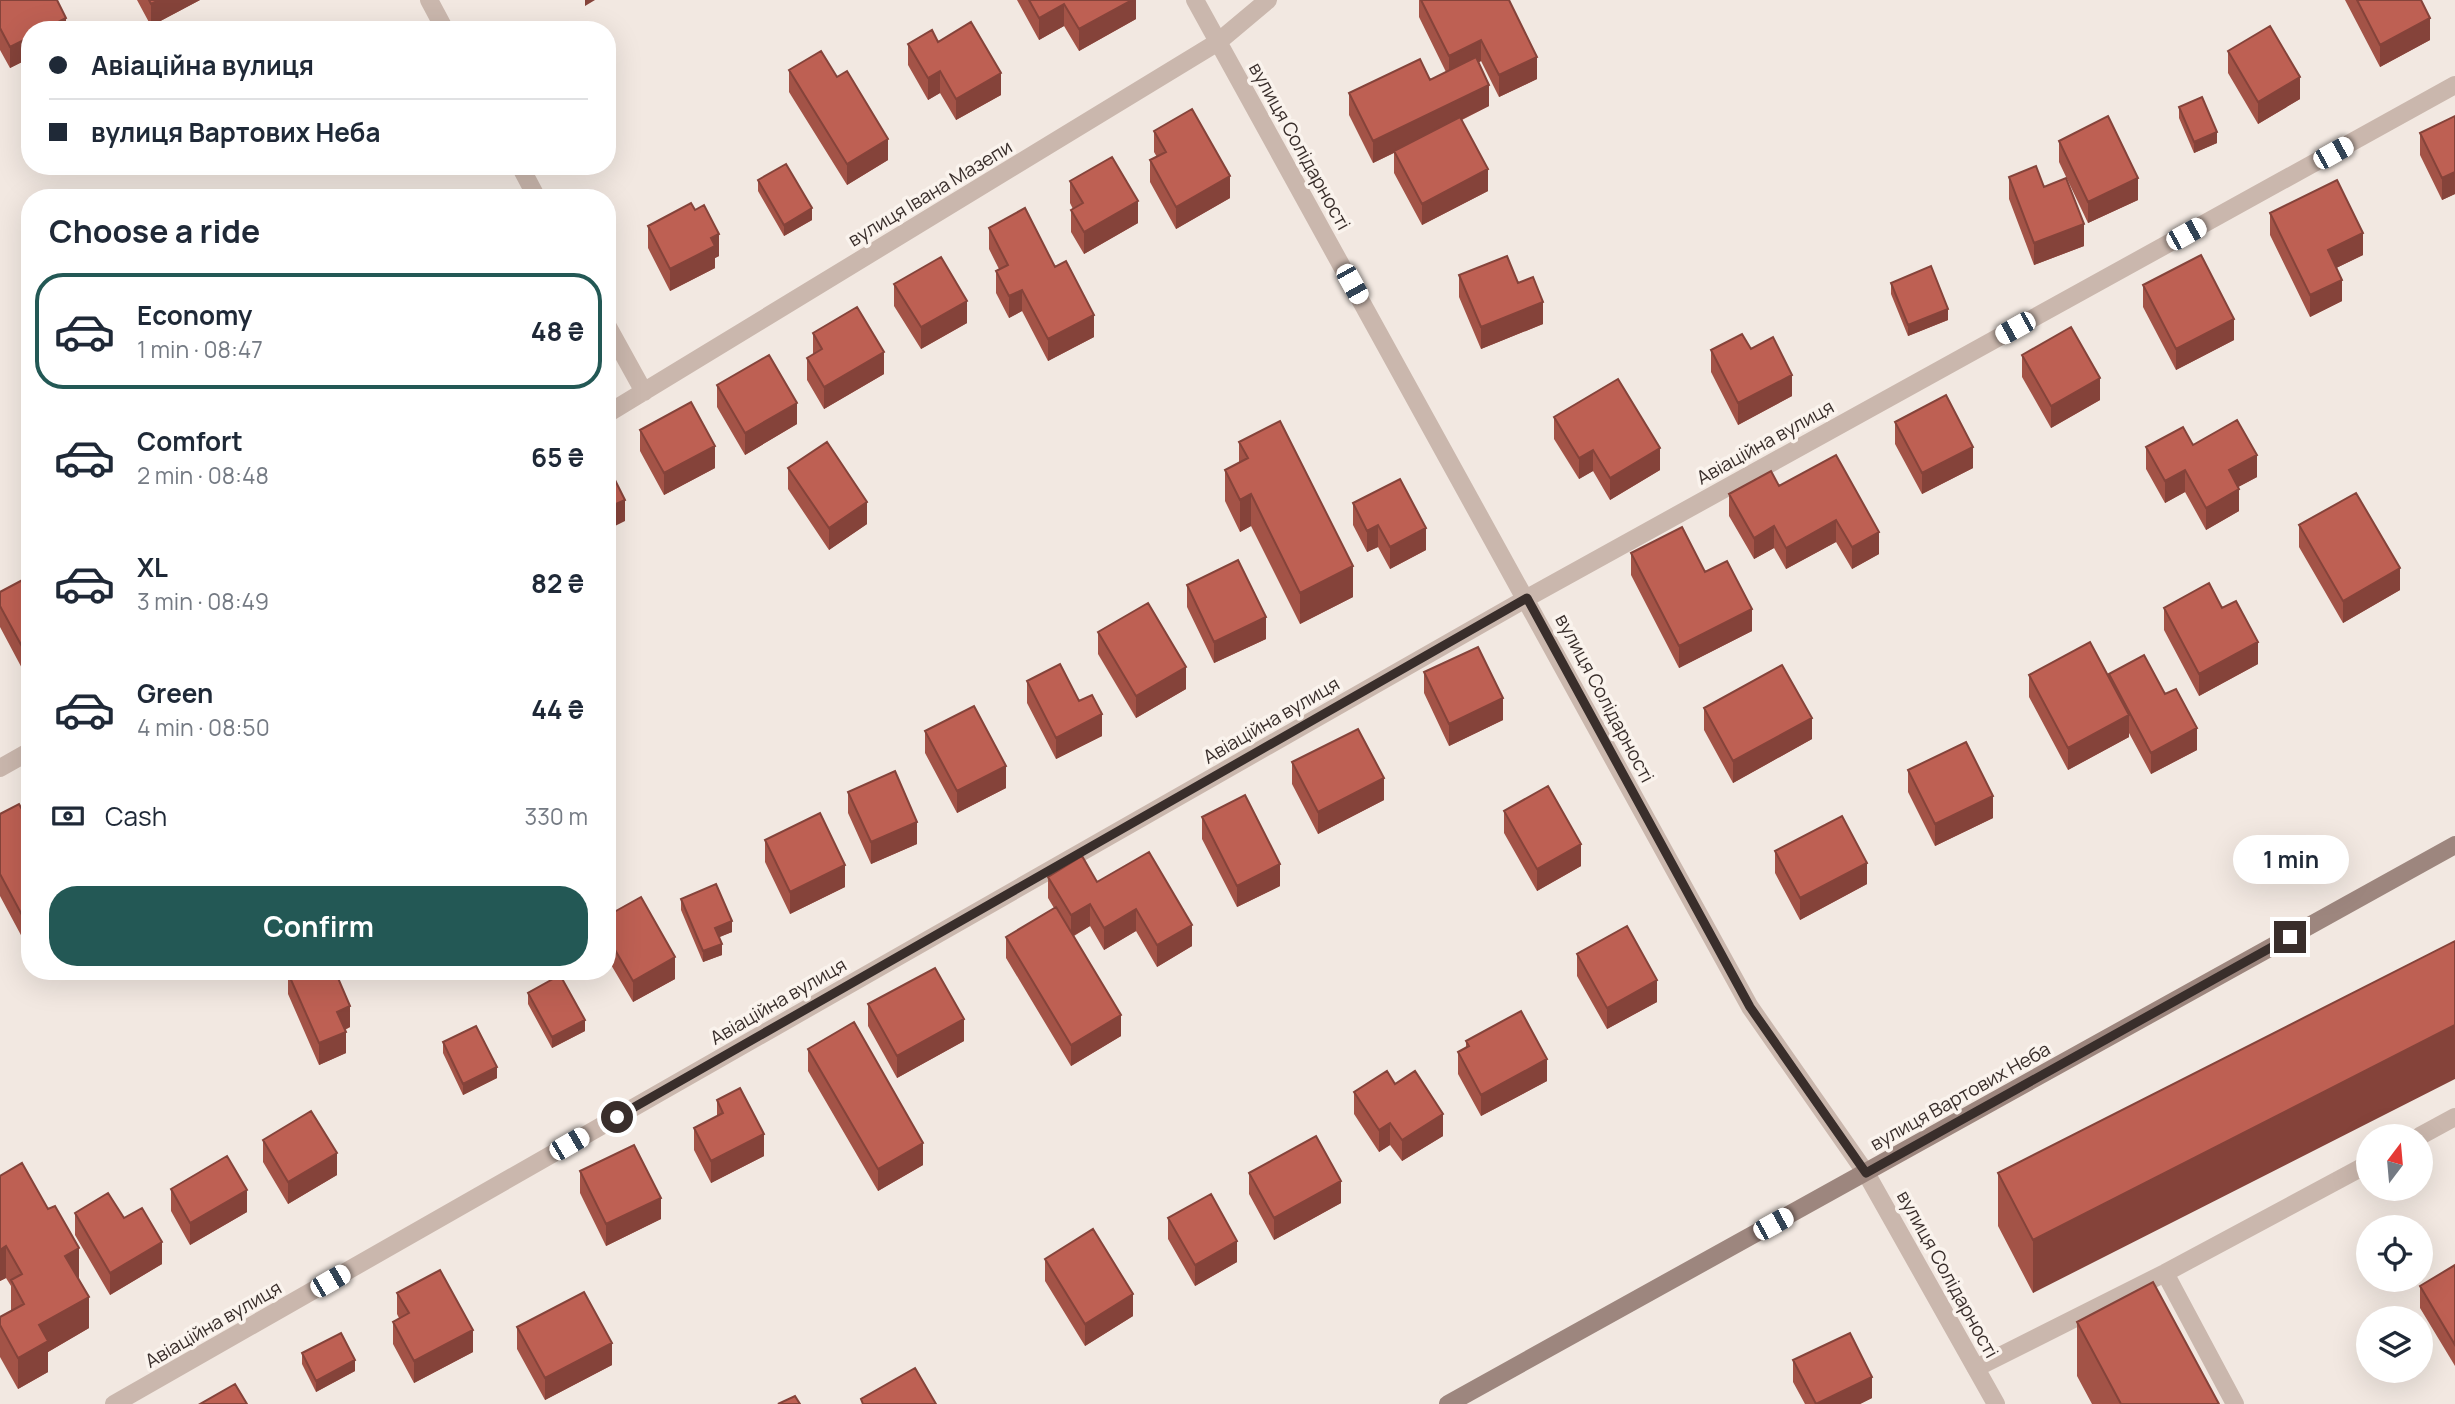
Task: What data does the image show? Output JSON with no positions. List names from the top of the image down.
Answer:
{
  "streets": {
    "street": [
      "вулиця Солідарності",
      "вулиця Івана Мазепи",
      "Авіаційна вулиця",
      "вулиця Вартових Неба"
    ]
  },
  "crossings": [
    ["вулиця Солідарності", "вулиця Івана Мазепи"],
    ["вулиця Солідарності", "Авіаційна вулиця"],
    ["вулиця Солідарності", "вулиця Вартових Неба"]
  ],
  "north": "top",
  "page": {
    "banner": ["Авіаційна вулиця", "вулиця Вартових Неба"],
    "heading": "Choose a ride",
    "list": [
      {
        "name": "Economy",
        "note": "1 min · 08:47",
        "value": "48 ₴"
      },
      {
        "name": "Comfort",
        "note": "2 min · 08:48",
        "value": "65 ₴"
      },
      {
        "name": "XL",
        "note": "3 min · 08:49",
        "value": "82 ₴"
      },
      {
        "name": "Green",
        "note": "4 min · 08:50",
        "value": "44 ₴"
      }
    ],
    "pay": ["Cash", "330 m"],
    "bubble": "1 min",
    "buttons": "Confirm"
  }
}
